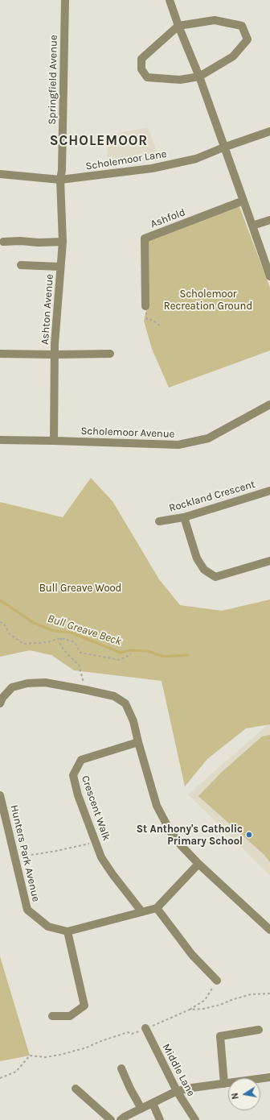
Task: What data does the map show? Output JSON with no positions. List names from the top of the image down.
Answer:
{
  "streets": {
    "street": [
      "Springfield Avenue",
      "Scholemoor Lane",
      "Ashfold",
      "Ashton Avenue",
      "Scholemoor Avenue",
      "Rockland Crescent",
      "Crescent Walk",
      "Hunters Park Avenue",
      "Middle Lane"
    ]
  },
  "crossings": [
    ["Springfield Avenue", "Scholemoor Lane"],
    ["Springfield Avenue", "Ashton Avenue"],
    ["Scholemoor Lane", "Ashton Avenue"],
    ["Ashton Avenue", "Scholemoor Avenue"],
    ["Crescent Walk", "Hunters Park Avenue"]
  ],
  "districts": ["SCHOLEMOOR"],
  "water": ["Bull Greave Beck"],
  "parks": ["Scholemoor Recreation Ground", "Bull Greave Wood"],
  "places": ["St Anthony's Catholic Primary School"],
  "north": "left"
}
